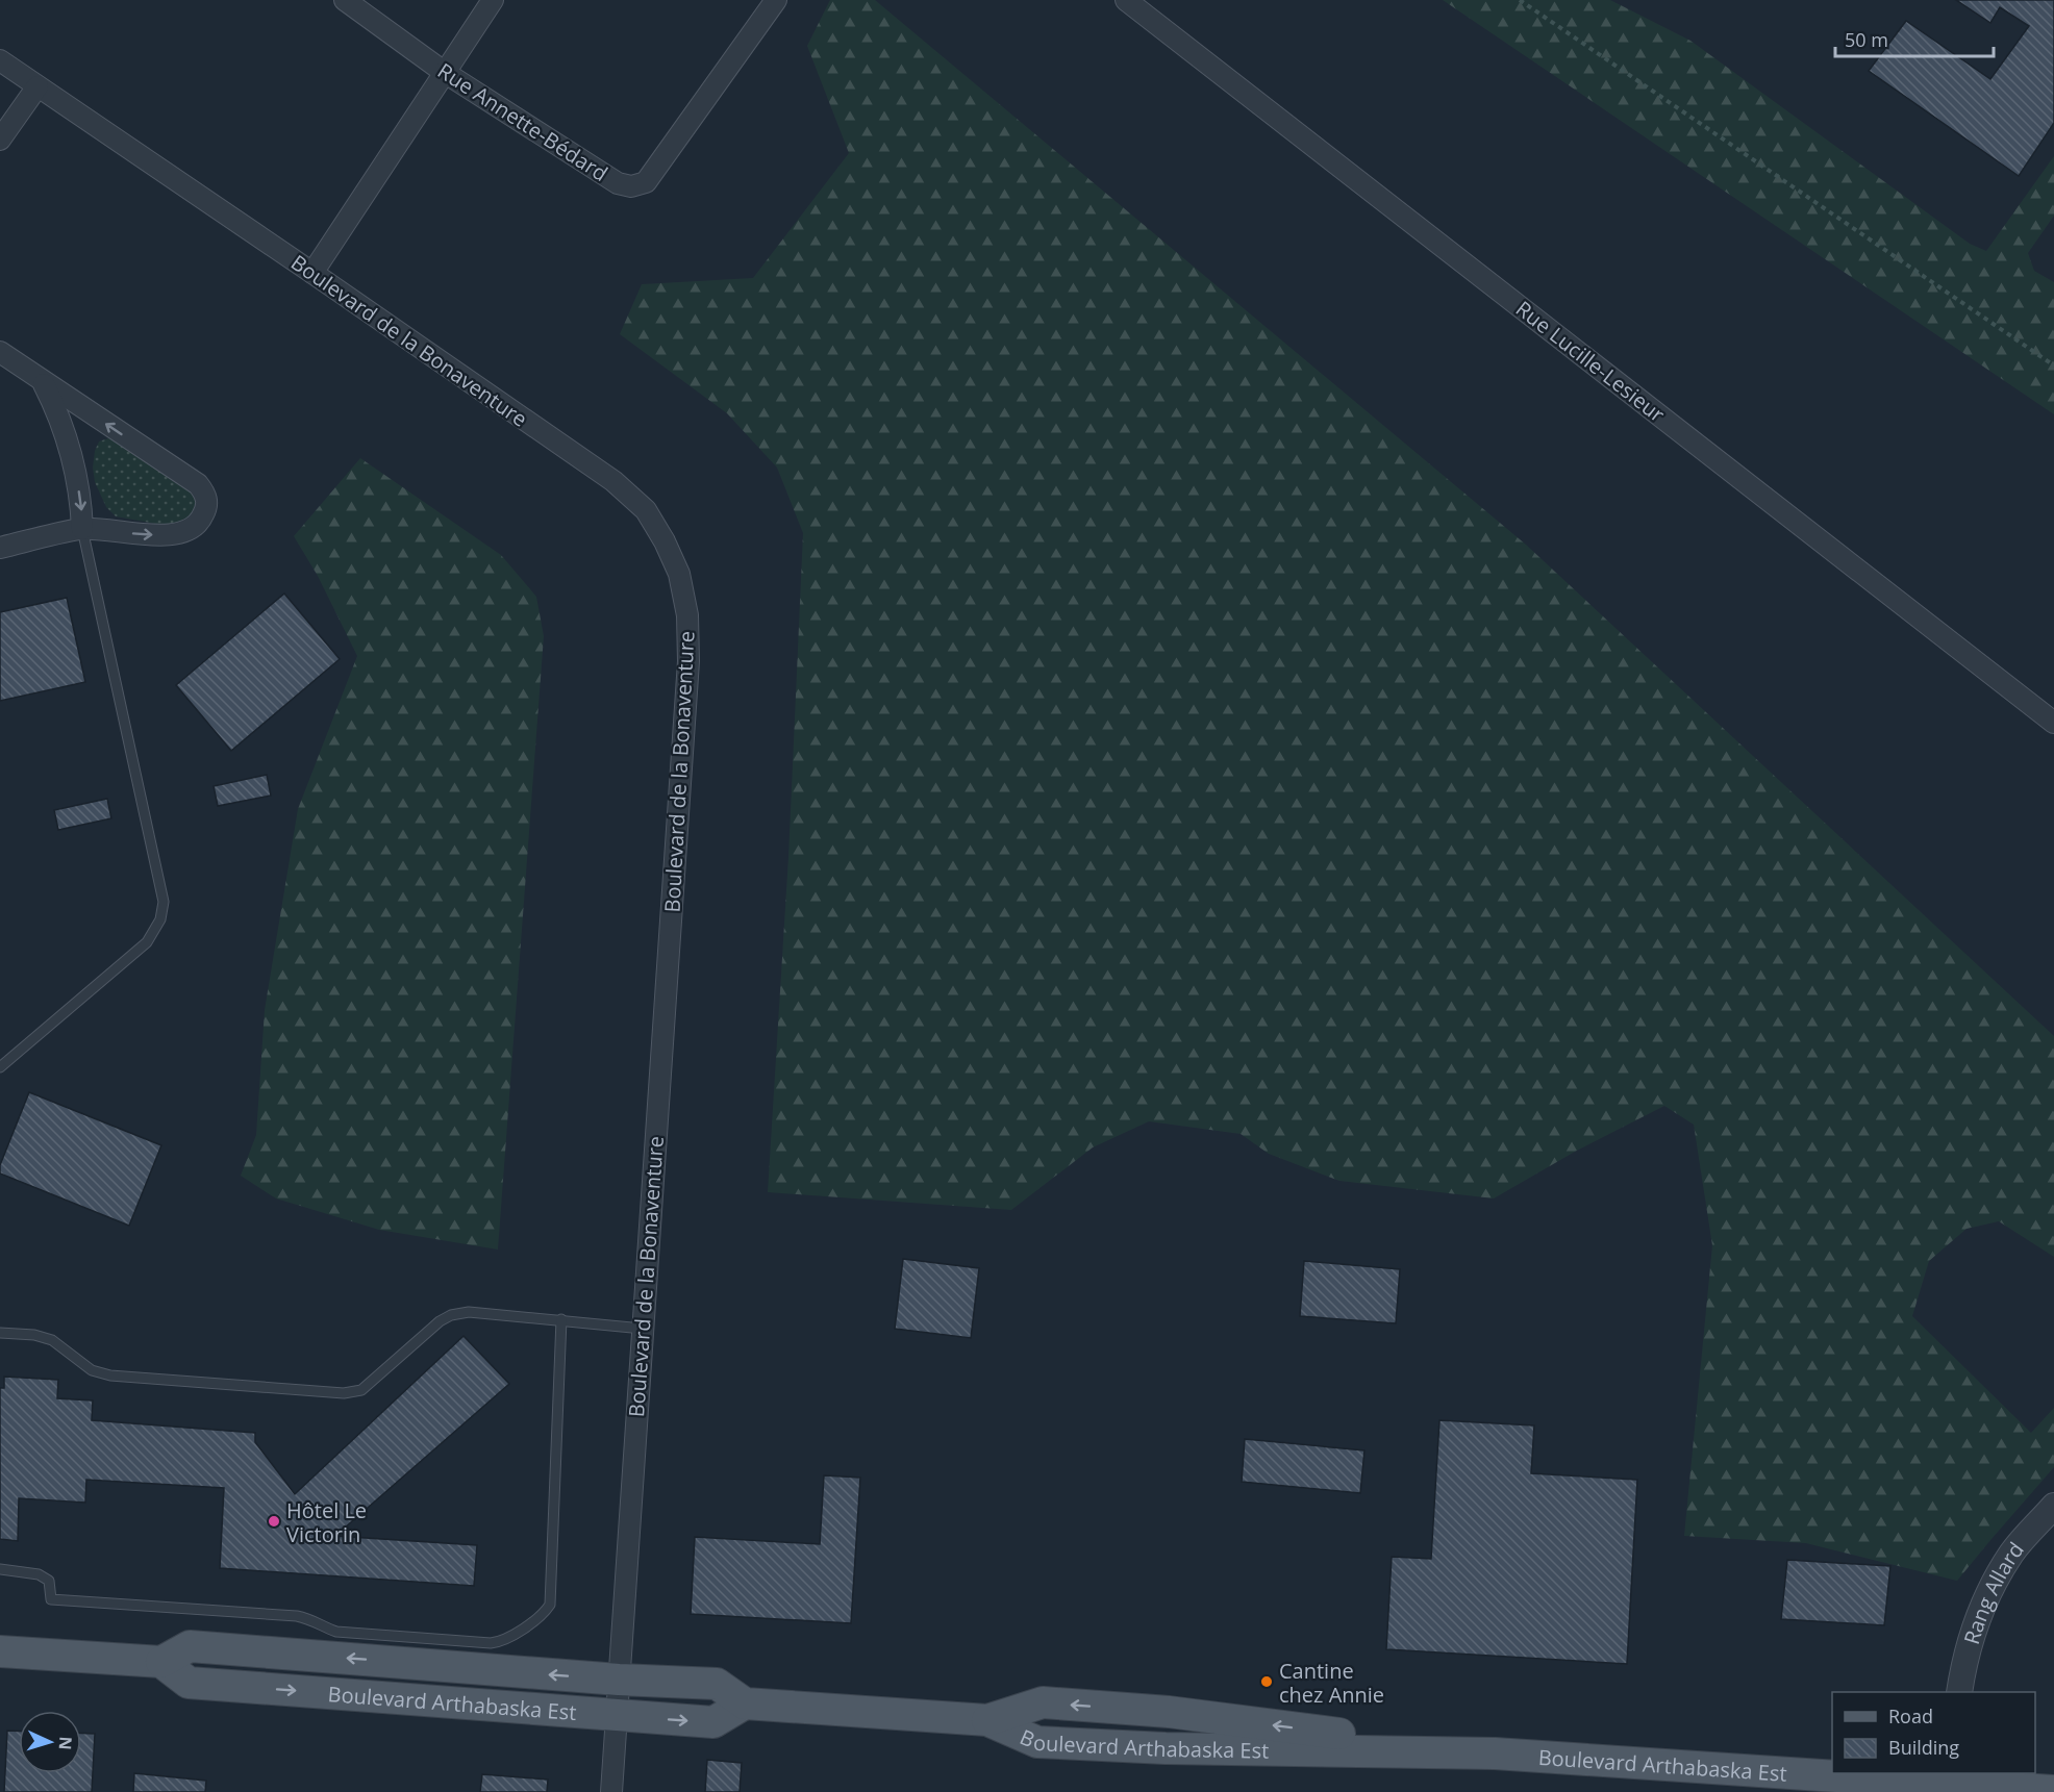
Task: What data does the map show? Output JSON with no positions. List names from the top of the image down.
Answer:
{
  "streets": {
    "main road": ["Boulevard Arthabaska Est"],
    "street": [
      "Rue Annette-Bédard",
      "Boulevard de la Bonaventure",
      "Rue Lucille-Lesieur",
      "Rang Allard"
    ]
  },
  "crossings": [
    ["Boulevard de la Bonaventure", "Boulevard Arthabaska Est"]
  ],
  "places": ["Hôtel Le Victorin", "Cantine chez Annie"],
  "legend": ["Road", "Building"],
  "scale_bar": "50 m",
  "north": "right"
}
